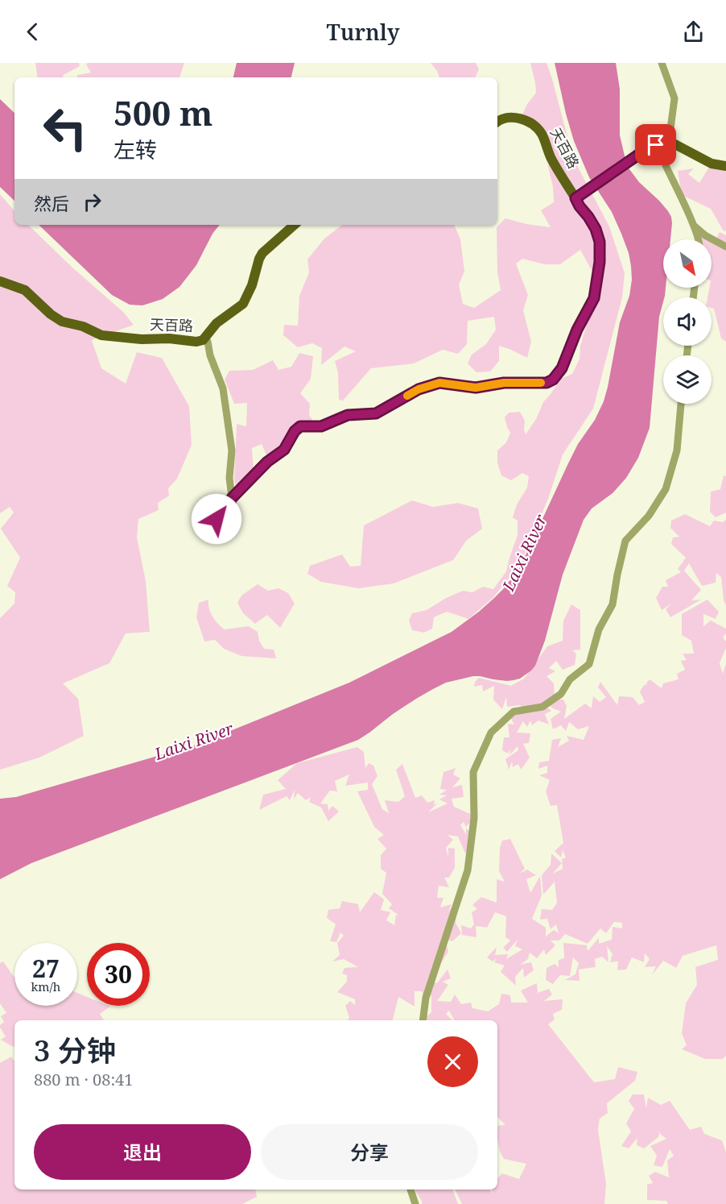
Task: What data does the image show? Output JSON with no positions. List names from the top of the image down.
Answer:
{
  "streets": {
    "main road": ["天百路"]
  },
  "water": ["Laixi River"],
  "north": "bottom right",
  "page": {
    "header": "Turnly",
    "turn": ["500 m", "左转"],
    "then": "然后",
    "speed": "27 km/h",
    "limit": "30",
    "heading": ["3 分钟", "880 m · 08:41"],
    "buttons": ["退出", "分享"]
  }
}
